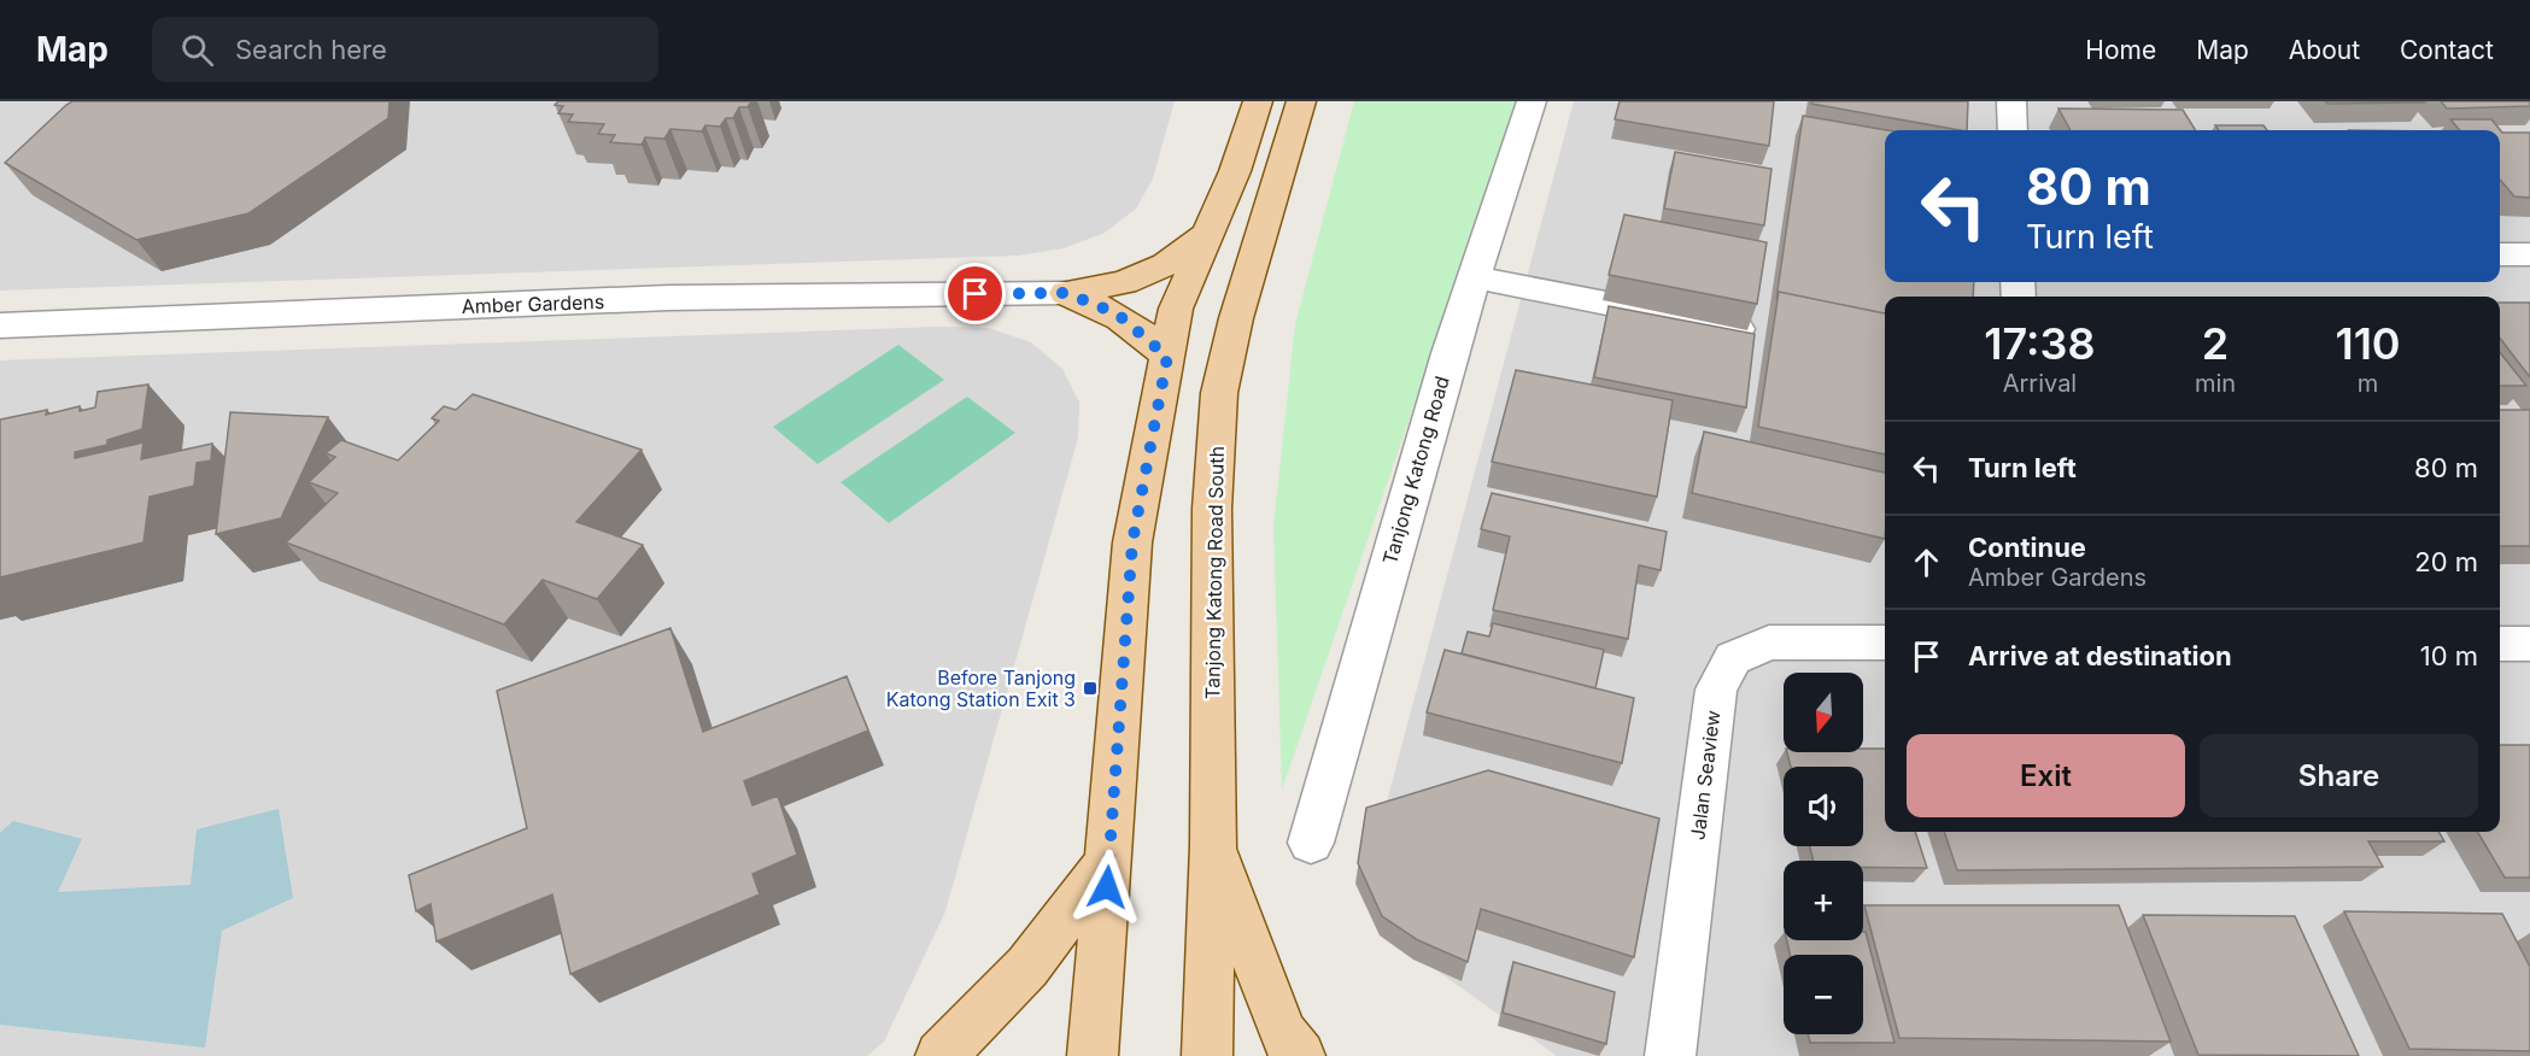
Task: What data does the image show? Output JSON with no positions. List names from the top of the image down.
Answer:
{
  "streets": {
    "main road": ["Tanjong Katong Road South"],
    "street": ["Amber Gardens", "Tanjong Katong Road", "Jalan Seaview"]
  },
  "places": {
    "transit": ["Before Tanjong Katong Station Exit 3"]
  },
  "north": "bottom",
  "page": {
    "header": "Map",
    "search": "Search here",
    "nav": [
      "Home",
      "Map",
      "About",
      "Contact"
    ],
    "turn": ["80 m", "Turn left"],
    "eta": [
      "17:38",
      "Arrival",
      "2",
      "min",
      "110",
      "m"
    ],
    "list": [
      {
        "name": "Turn left",
        "value": "80 m"
      },
      {
        "name": "Continue",
        "note": "Amber Gardens",
        "value": "20 m"
      },
      {
        "name": "Arrive at destination",
        "value": "10 m"
      }
    ],
    "map_buttons": ["+", "−"],
    "buttons": ["Exit", "Share"]
  }
}
